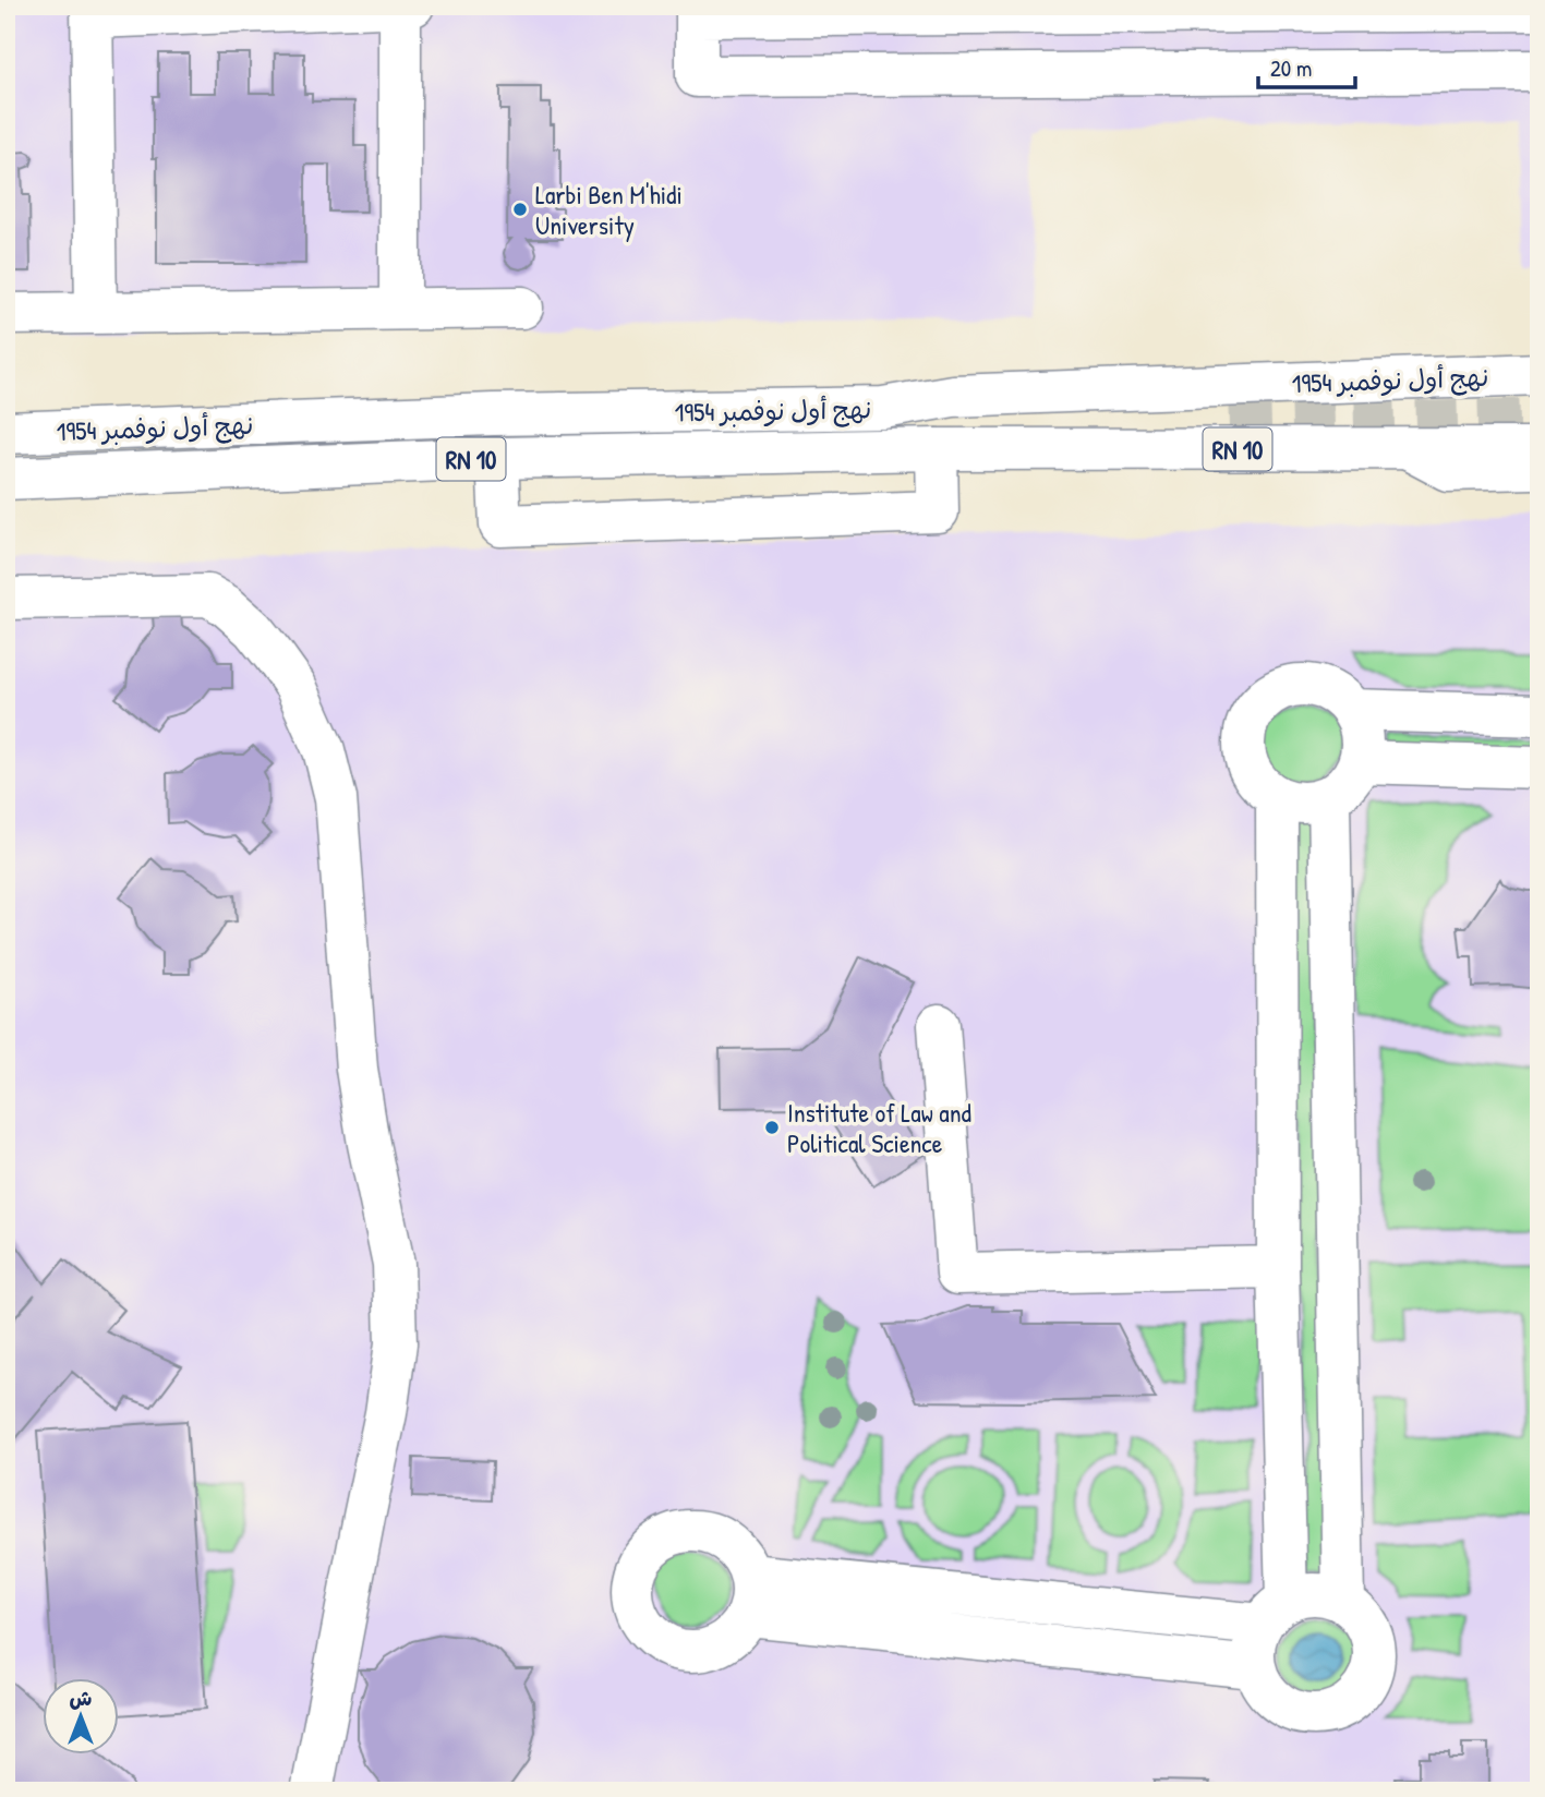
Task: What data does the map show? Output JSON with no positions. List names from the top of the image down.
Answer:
{
  "streets": {
    "main road": ["نهج أول نوفمبر 1954", "RN 10"]
  },
  "crossings": [
    ["نهج أول نوفمبر 1954", "RN 10"]
  ],
  "places": ["Larbi Ben M'hidi University", "Institute of Law and Political Science"],
  "scale_bar": "20 m",
  "north": "top"
}
